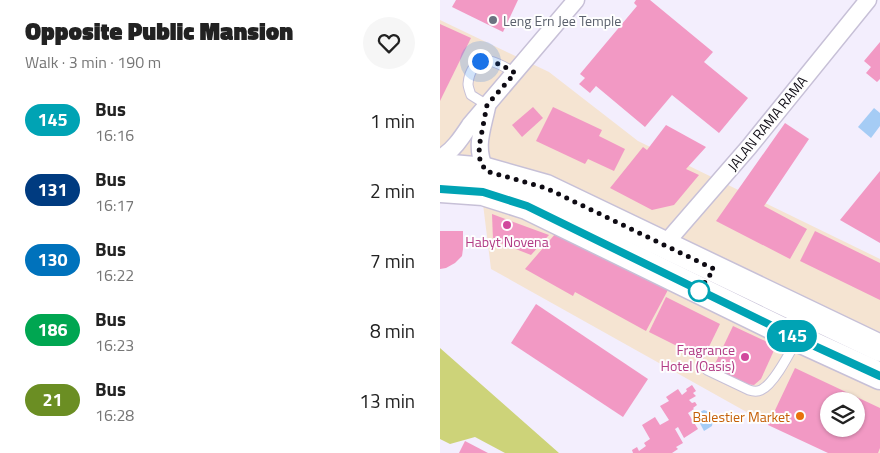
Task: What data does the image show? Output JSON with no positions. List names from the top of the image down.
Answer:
{
  "streets": {
    "street": ["JALAN RAMA RAMA"]
  },
  "places": [
    "Leng Ern Jee Temple",
    "Habyt Novena",
    "Fragrance Hotel (Oasis)",
    "Balestier Market"
  ],
  "lines": ["bus line 145"],
  "page": {
    "heading": ["Opposite Public Mansion", "Walk · 3 min · 190 m"],
    "on_map": "145",
    "list": [
      {
        "mark": "145",
        "name": "Bus",
        "note": "16:16",
        "value": "1 min"
      },
      {
        "mark": "131",
        "name": "Bus",
        "note": "16:17",
        "value": "2 min"
      },
      {
        "mark": "130",
        "name": "Bus",
        "note": "16:22",
        "value": "7 min"
      },
      {
        "mark": "186",
        "name": "Bus",
        "note": "16:23",
        "value": "8 min"
      },
      {
        "mark": "21",
        "name": "Bus",
        "note": "16:28",
        "value": "13 min"
      }
    ]
  }
}
